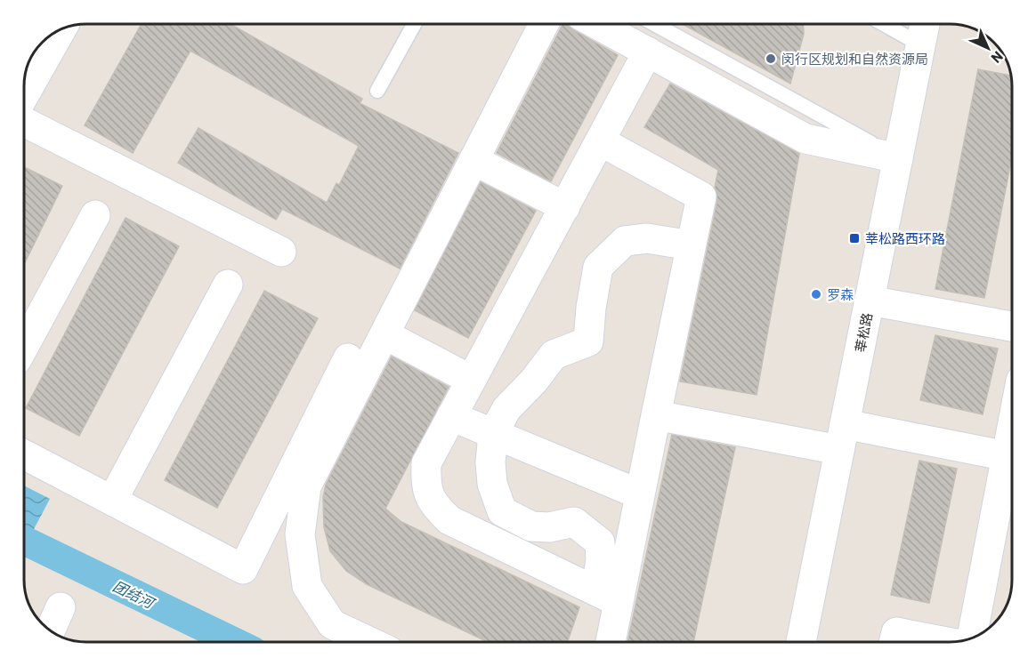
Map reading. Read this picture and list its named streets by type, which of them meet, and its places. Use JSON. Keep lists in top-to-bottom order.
{
  "streets": {
    "street": ["莘松路"]
  },
  "water": ["团结河"],
  "places": {
    "other": ["闵行区规划和自然资源局", "罗森"],
    "transit": ["莘松路西环路"]
  },
  "north": "bottom right"
}
